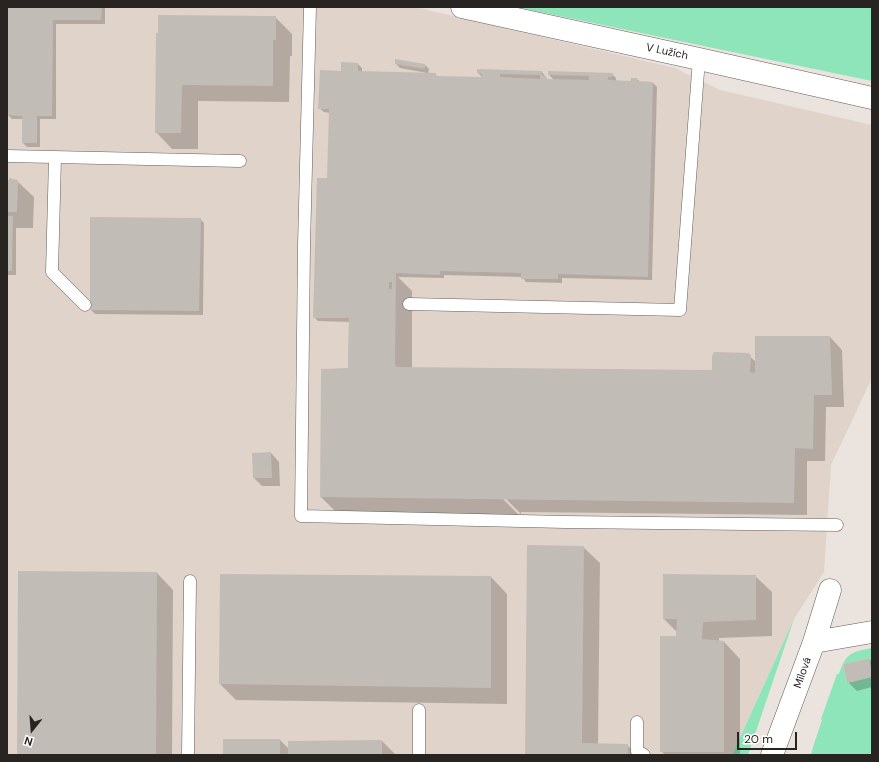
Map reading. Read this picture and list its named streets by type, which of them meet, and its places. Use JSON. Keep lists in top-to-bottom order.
{
  "streets": {
    "street": ["V Lužích", "Mílová"]
  },
  "scale_bar": "20 m",
  "north": "bottom"
}
